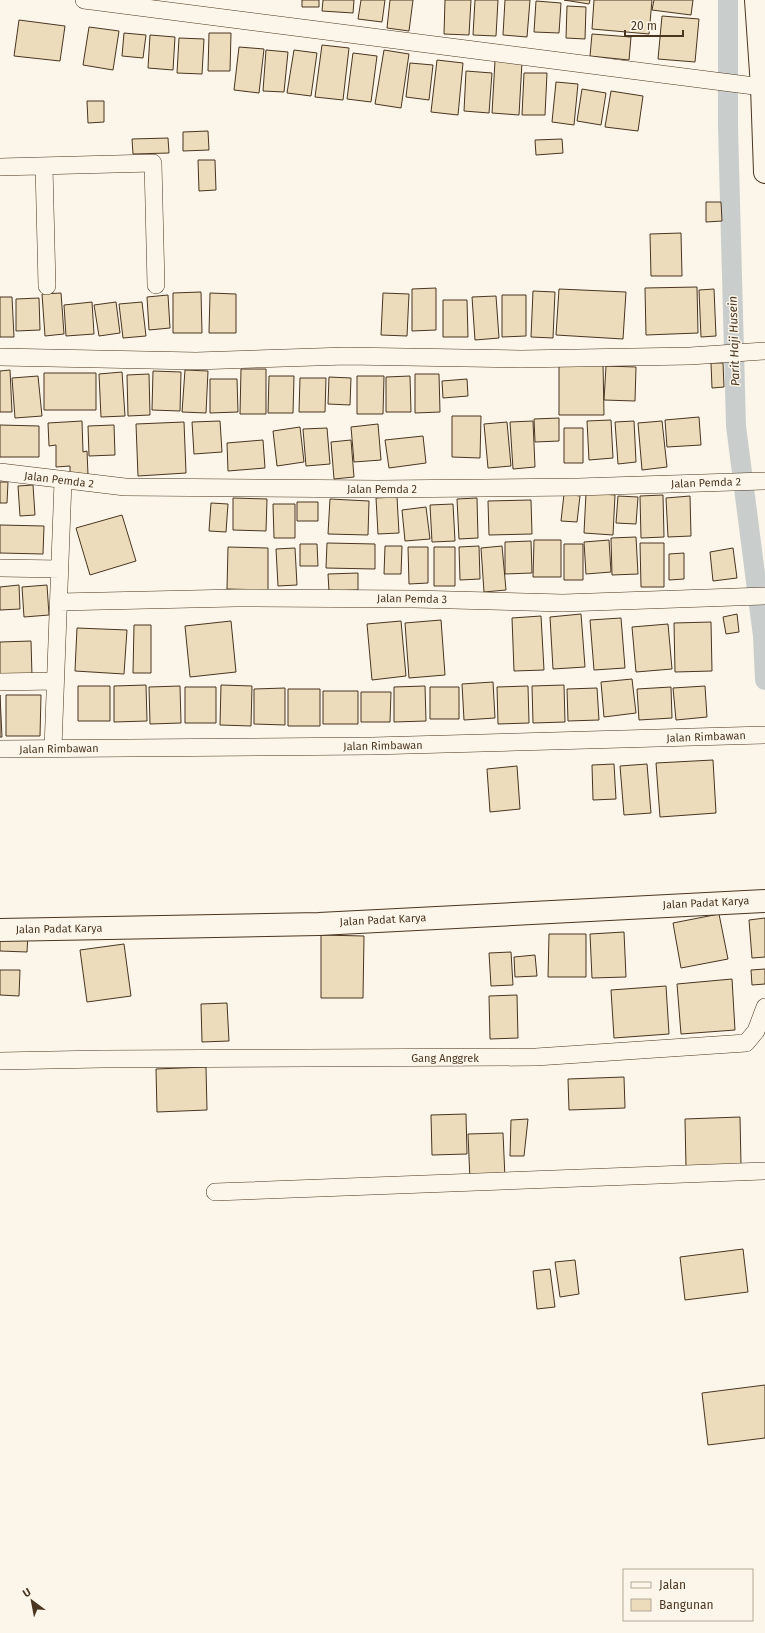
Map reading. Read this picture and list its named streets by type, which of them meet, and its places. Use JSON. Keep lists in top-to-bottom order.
{
  "streets": {
    "street": [
      "Jalan Pemda 2",
      "Jalan Pemda 3",
      "Jalan Rimbawan",
      "Jalan Padat Karya",
      "Gang Anggrek"
    ]
  },
  "water": ["Parit Haji Husein"],
  "legend": ["Jalan", "Bangunan"],
  "scale_bar": "20 m",
  "north": "top left"
}
